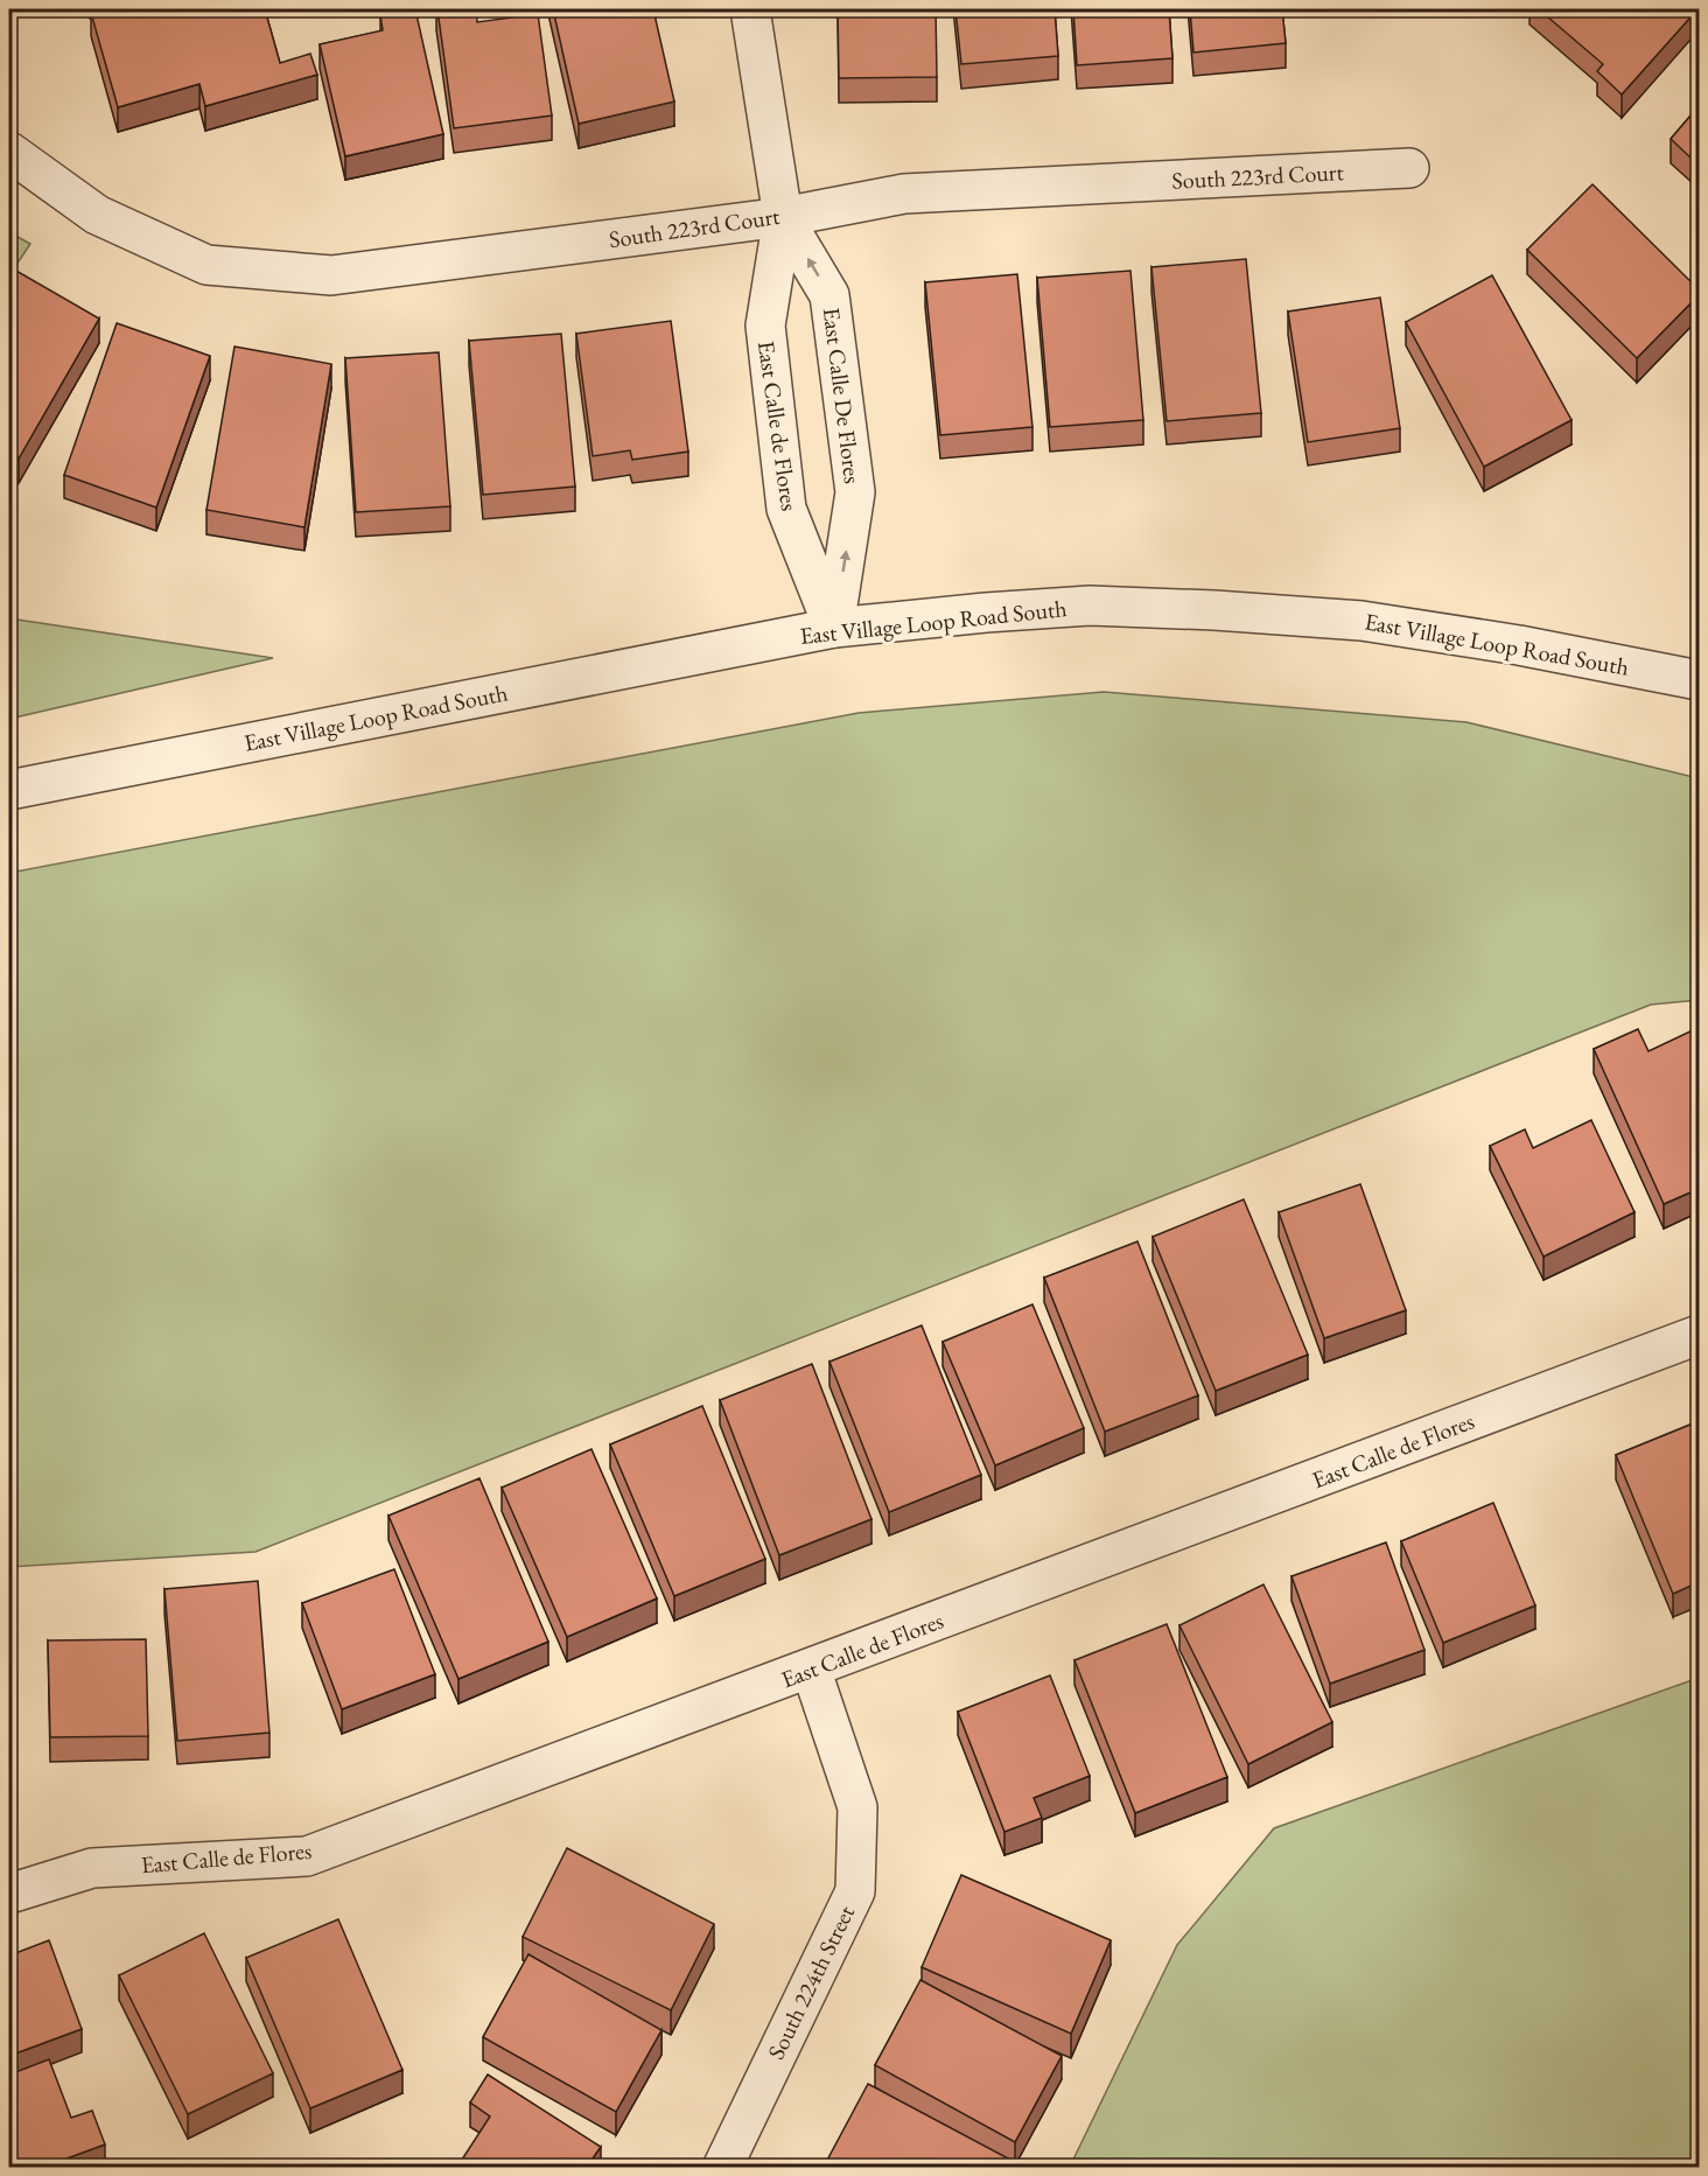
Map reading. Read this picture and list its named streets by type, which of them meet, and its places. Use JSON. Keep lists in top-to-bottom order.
{
  "streets": {
    "street": [
      "South 223rd Court",
      "East Calle De Flores",
      "East Calle de Flores",
      "East Village Loop Road South",
      "South 224th Street"
    ]
  },
  "crossings": [
    ["South 223rd Court", "East Calle De Flores"],
    ["South 223rd Court", "East Calle de Flores"],
    ["East Calle De Flores", "East Calle de Flores"],
    ["East Calle De Flores", "East Village Loop Road South"],
    ["East Calle de Flores", "East Village Loop Road South"],
    ["East Calle de Flores", "South 224th Street"]
  ],
  "one_way": ["East Calle De Flores"]
}
